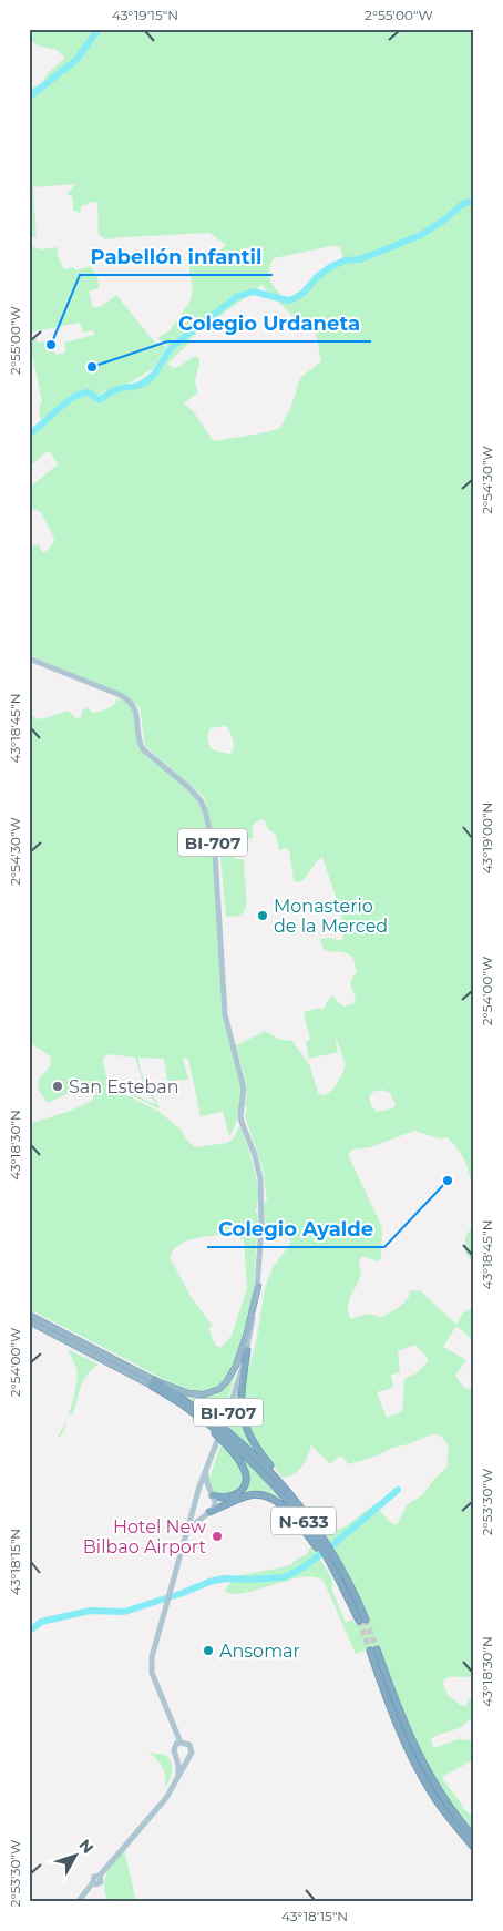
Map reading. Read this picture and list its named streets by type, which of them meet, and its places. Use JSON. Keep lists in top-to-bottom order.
{
  "streets": {
    "highway": ["N-633"],
    "main road": ["BI-707"]
  },
  "places": [
    "Pabellón infantil",
    "Colegio Urdaneta",
    "Monasterio de la Merced",
    "San Esteban",
    "Colegio Ayalde",
    "Hotel New Bilbao Airport",
    "Ansomar"
  ],
  "north": "top right",
  "coordinates": [
    "43°19'15\"N",
    "2°55'00\"W",
    "2°54'30\"W",
    "43°18'45\"N",
    "43°19'00\"N",
    "2°54'00\"W",
    "43°18'30\"N",
    "2°53'30\"W",
    "43°18'15\"N"
  ]
}
